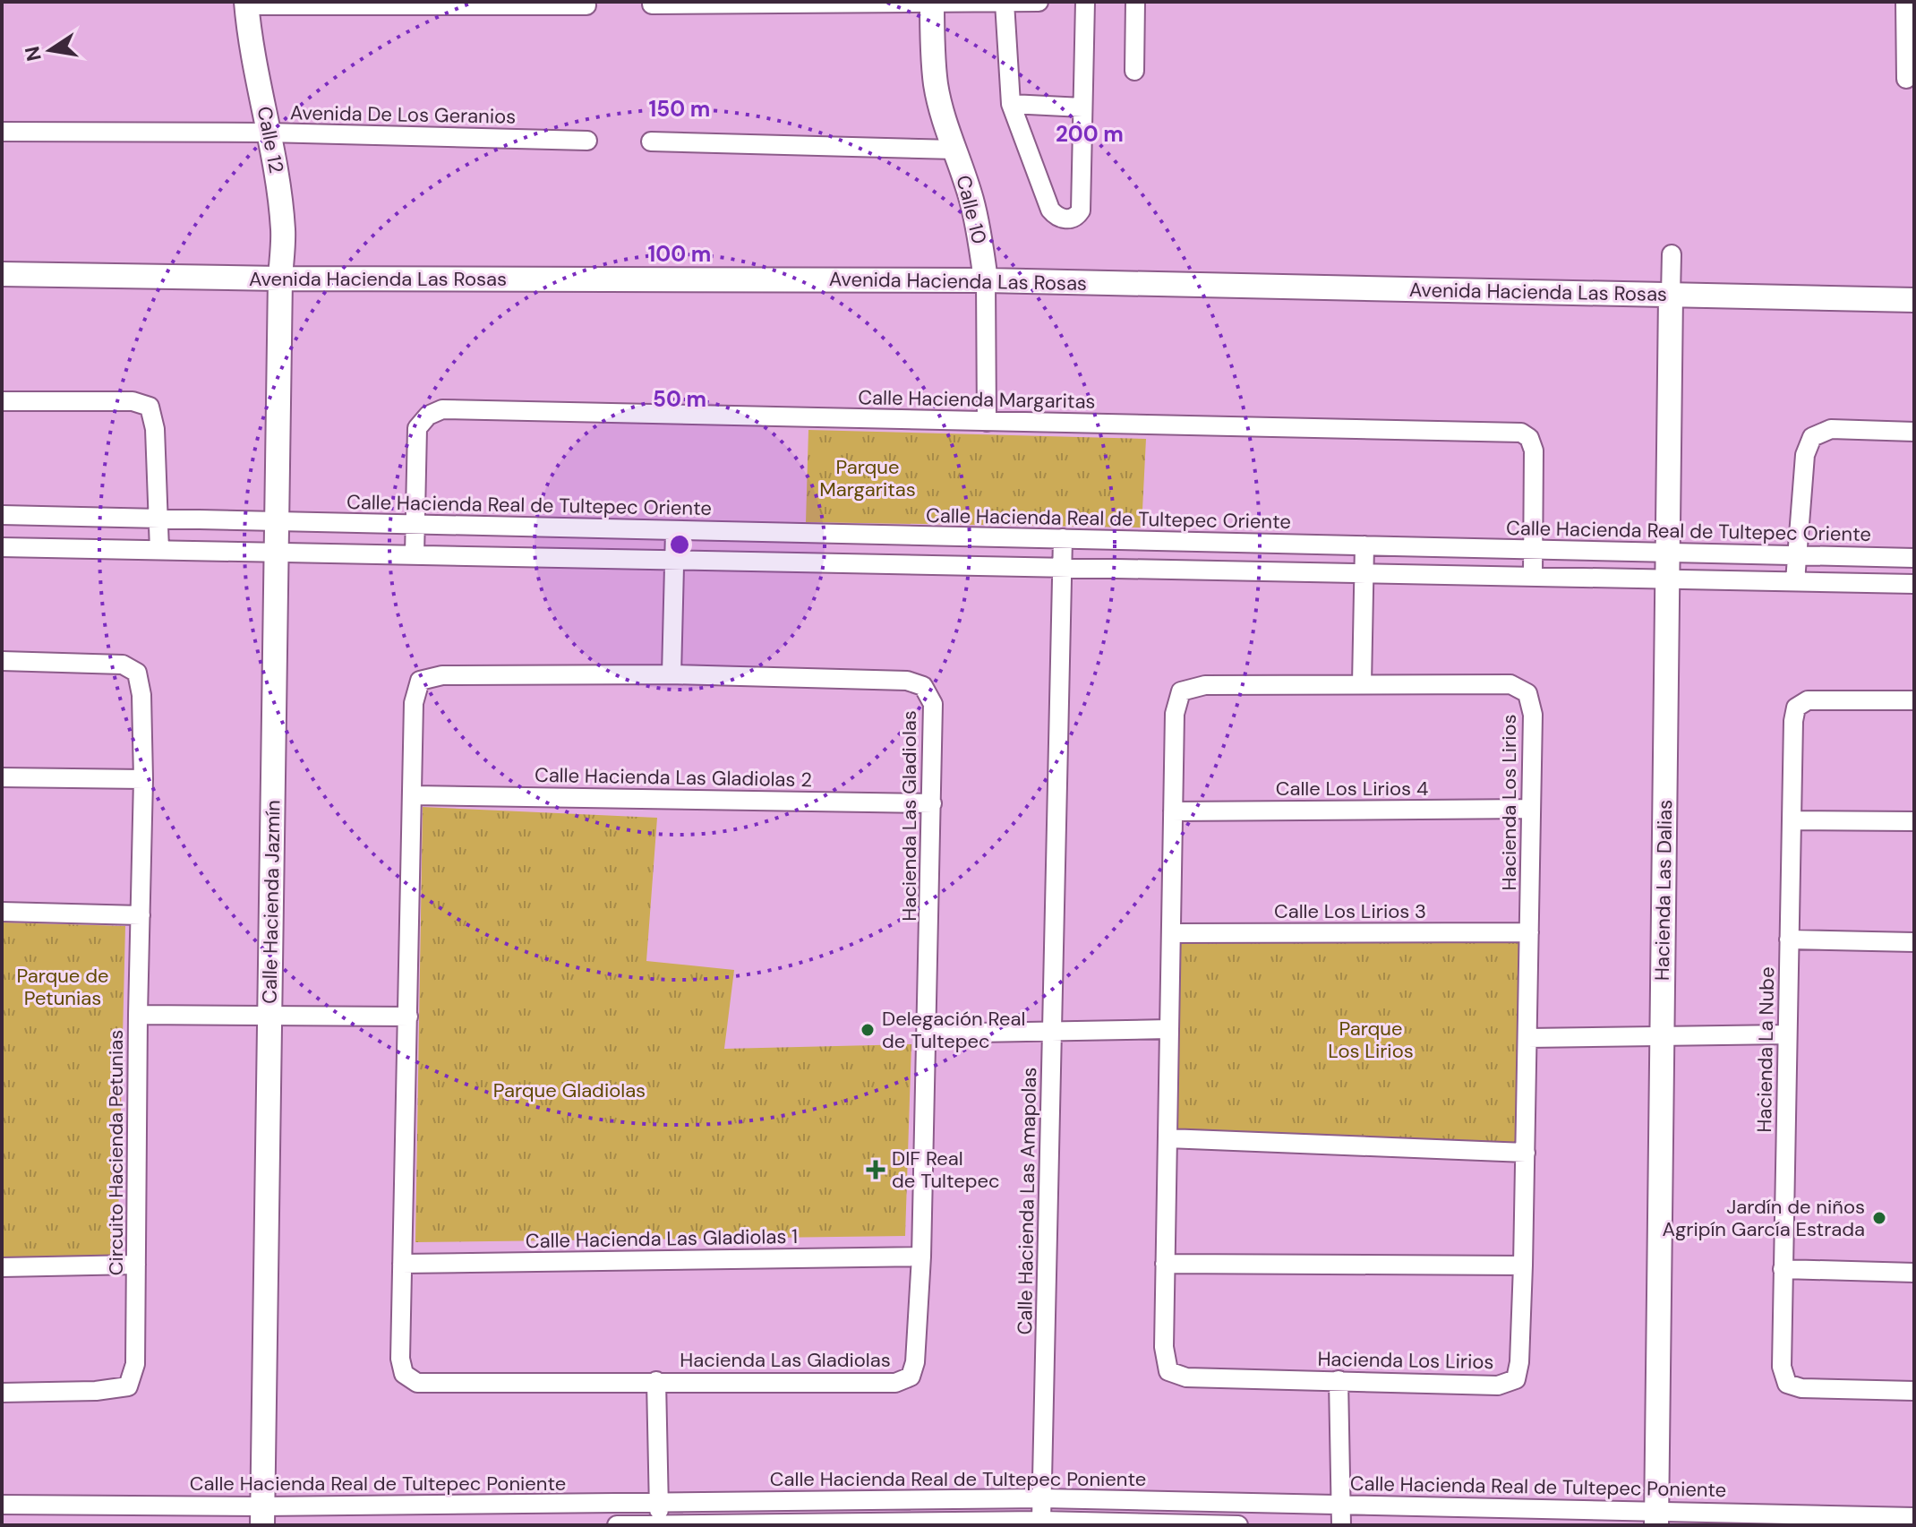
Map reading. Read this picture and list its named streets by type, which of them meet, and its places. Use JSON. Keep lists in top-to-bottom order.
{
  "streets": {
    "street": [
      "Avenida De Los Geranios",
      "Calle 12",
      "Calle 10",
      "Avenida Hacienda Las Rosas",
      "Calle Hacienda Margaritas",
      "Calle Hacienda Real de Tultepec Oriente",
      "Calle Hacienda Las Gladiolas 2",
      "Calle Los Lirios 4",
      "Hacienda Los Lirios",
      "Hacienda Las Gladiolas",
      "Hacienda Las Dalias",
      "Calle Hacienda Jazmín",
      "Calle Los Lirios 3",
      "Hacienda La Nube",
      "Circuito Hacienda Petunias",
      "Calle Hacienda Las Amapolas",
      "Calle Hacienda Las Gladiolas 1",
      "Calle Hacienda Real de Tultepec Poniente"
    ]
  },
  "crossings": [
    ["Avenida De Los Geranios", "Calle 12"],
    ["Calle 12", "Avenida Hacienda Las Rosas"],
    ["Calle 12", "Calle Hacienda Jazmín"],
    ["Calle 10", "Avenida Hacienda Las Rosas"],
    ["Calle 10", "Calle Hacienda Margaritas"],
    ["Avenida Hacienda Las Rosas", "Hacienda Las Dalias"],
    ["Avenida Hacienda Las Rosas", "Calle Hacienda Jazmín"],
    ["Calle Hacienda Margaritas", "Calle Hacienda Real de Tultepec Oriente"],
    ["Calle Hacienda Real de Tultepec Oriente", "Hacienda Las Dalias"],
    ["Calle Hacienda Real de Tultepec Oriente", "Calle Hacienda Jazmín"],
    ["Calle Hacienda Real de Tultepec Oriente", "Calle Hacienda Las Amapolas"],
    ["Calle Hacienda Las Gladiolas 2", "Hacienda Las Gladiolas"],
    ["Calle Los Lirios 4", "Hacienda Los Lirios"],
    ["Hacienda Los Lirios", "Calle Los Lirios 3"],
    ["Hacienda Las Gladiolas", "Calle Hacienda Las Gladiolas 1"],
    ["Hacienda Las Dalias", "Calle Hacienda Real de Tultepec Poniente"],
    ["Calle Hacienda Jazmín", "Calle Hacienda Real de Tultepec Poniente"],
    ["Calle Hacienda Las Amapolas", "Calle Hacienda Real de Tultepec Poniente"]
  ],
  "parks": [
    "Parque Margaritas",
    "Parque de Petunias",
    "Parque Los Lirios",
    "Parque Gladiolas"
  ],
  "places": {
    "other": ["Delegación Real de Tultepec", "Jardín de niños Agripín García Estrada"],
    "health": ["DIF Real de Tultepec"]
  },
  "north": "left",
  "rings": [
    "150 m",
    "200 m",
    "100 m",
    "50 m"
  ]
}
